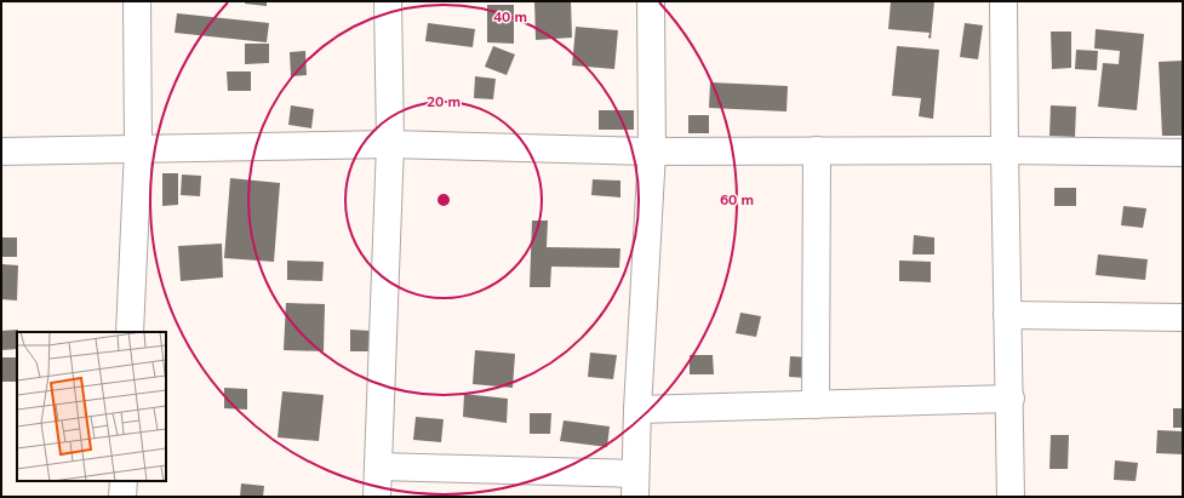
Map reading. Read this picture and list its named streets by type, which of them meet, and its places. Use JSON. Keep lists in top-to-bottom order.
{
  "rings": ["40 m", "20 m", "60 m"]
}
